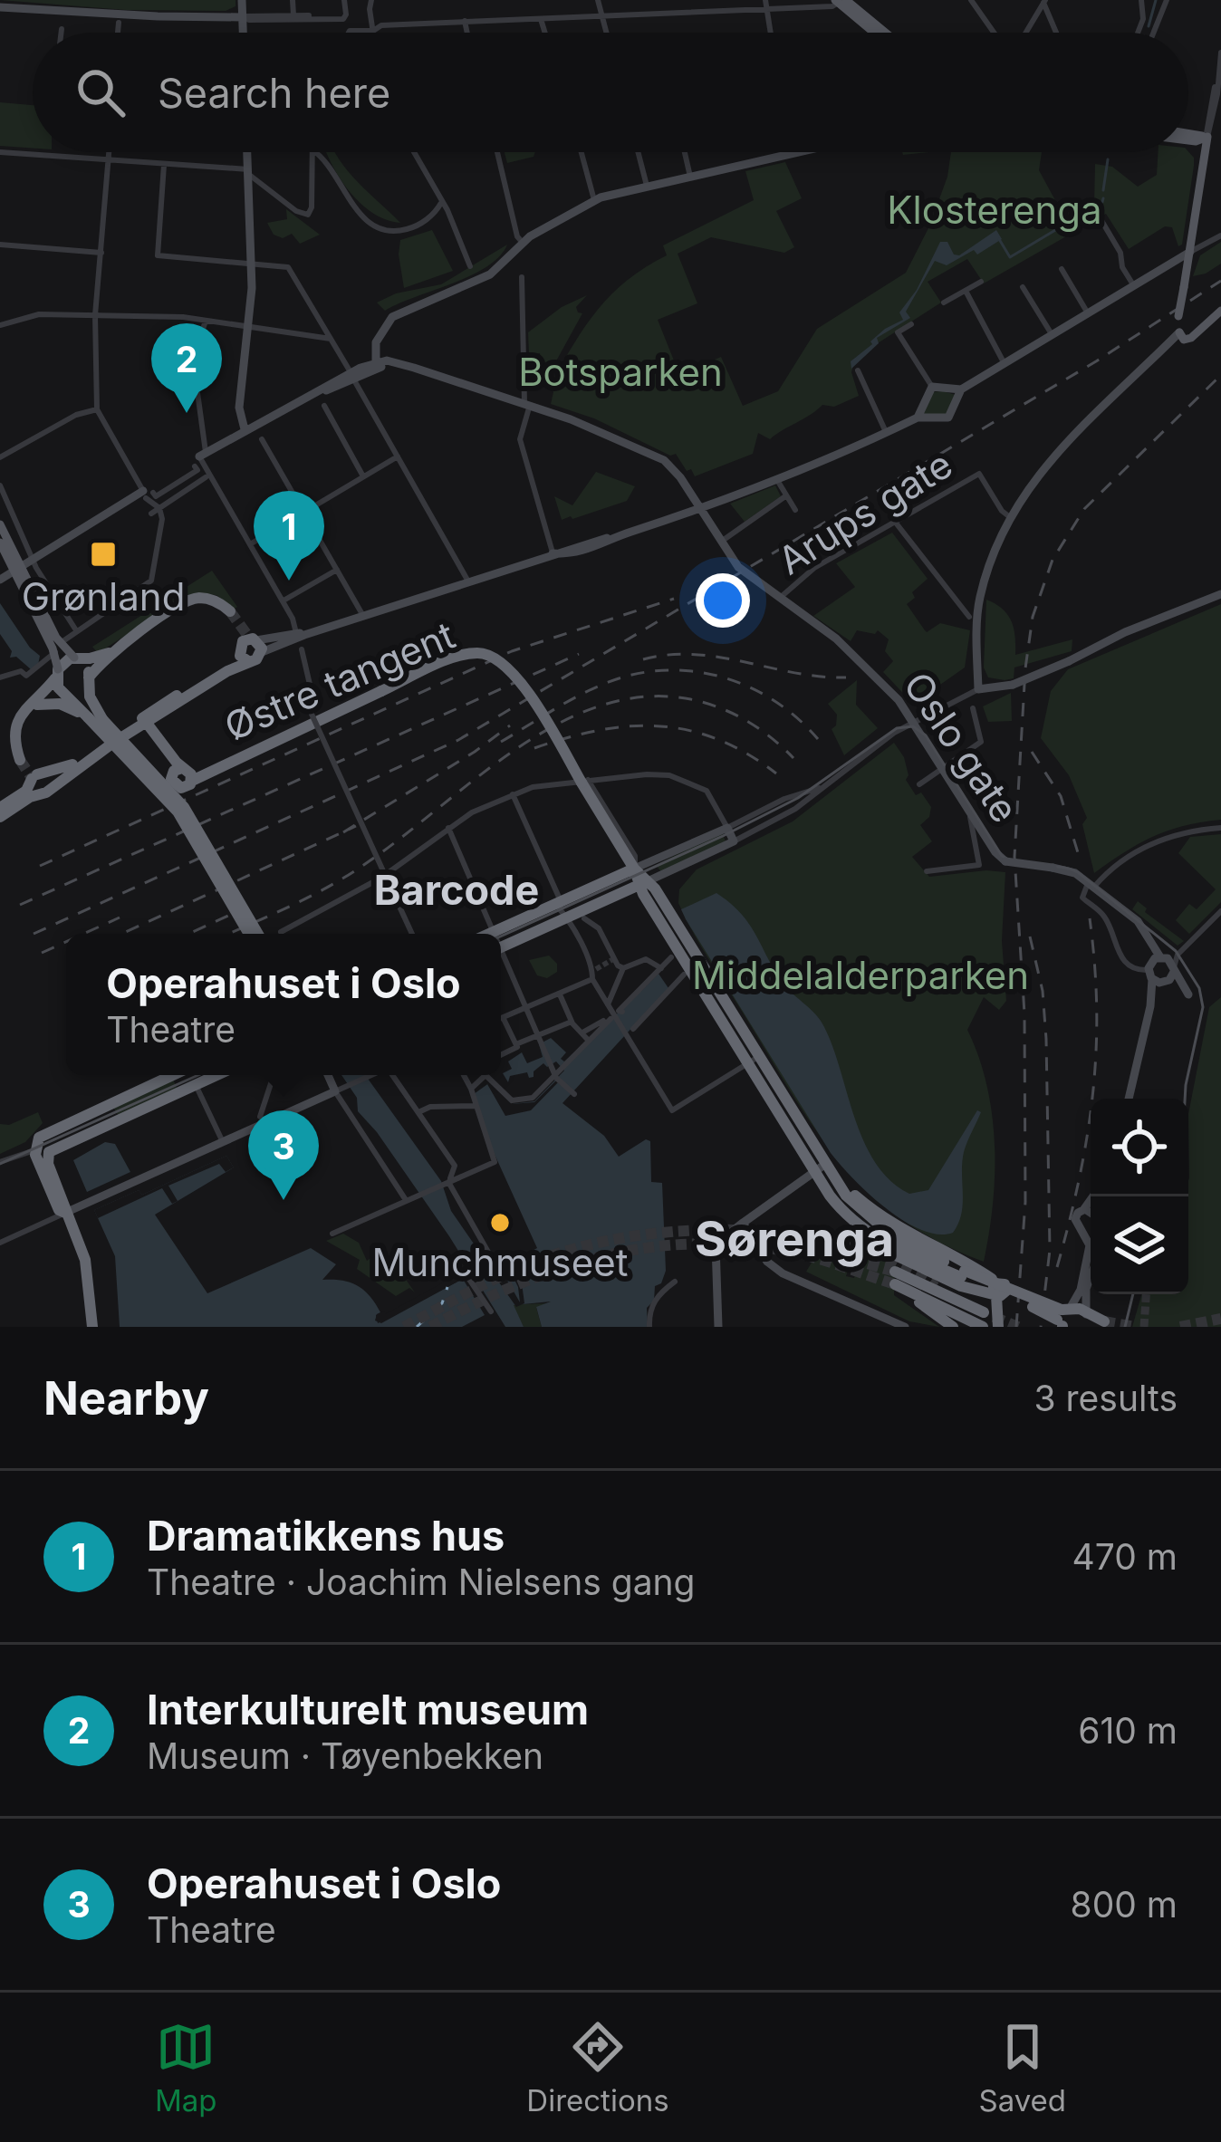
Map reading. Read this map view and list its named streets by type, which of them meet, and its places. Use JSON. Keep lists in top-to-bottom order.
{
  "streets": {
    "highway": ["Østre tangent"],
    "street": ["Arups gate", "Oslo gate"]
  },
  "crossings": [
    ["Arups gate", "Oslo gate"]
  ],
  "districts": ["Barcode", "Sørenga"],
  "parks": ["Klosterenga", "Botsparken", "Middelalderparken"],
  "places": {
    "transit": ["Grønland"],
    "other": ["Munchmuseet"]
  },
  "page": {
    "search": "Search here",
    "pins": ["2", "1", "3"],
    "popup": ["Operahuset i Oslo", "Theatre"],
    "heading": ["Nearby", "3 results"],
    "list": [
      {
        "mark": "1",
        "name": "Dramatikkens hus",
        "note": "Theatre · Joachim Nielsens gang",
        "value": "470 m"
      },
      {
        "mark": "2",
        "name": "Interkulturelt museum",
        "note": "Museum · Tøyenbekken",
        "value": "610 m"
      },
      {
        "mark": "3",
        "name": "Operahuset i Oslo",
        "note": "Theatre",
        "value": "800 m"
      }
    ],
    "nav": ["Map", "Directions", "Saved"]
  }
}
